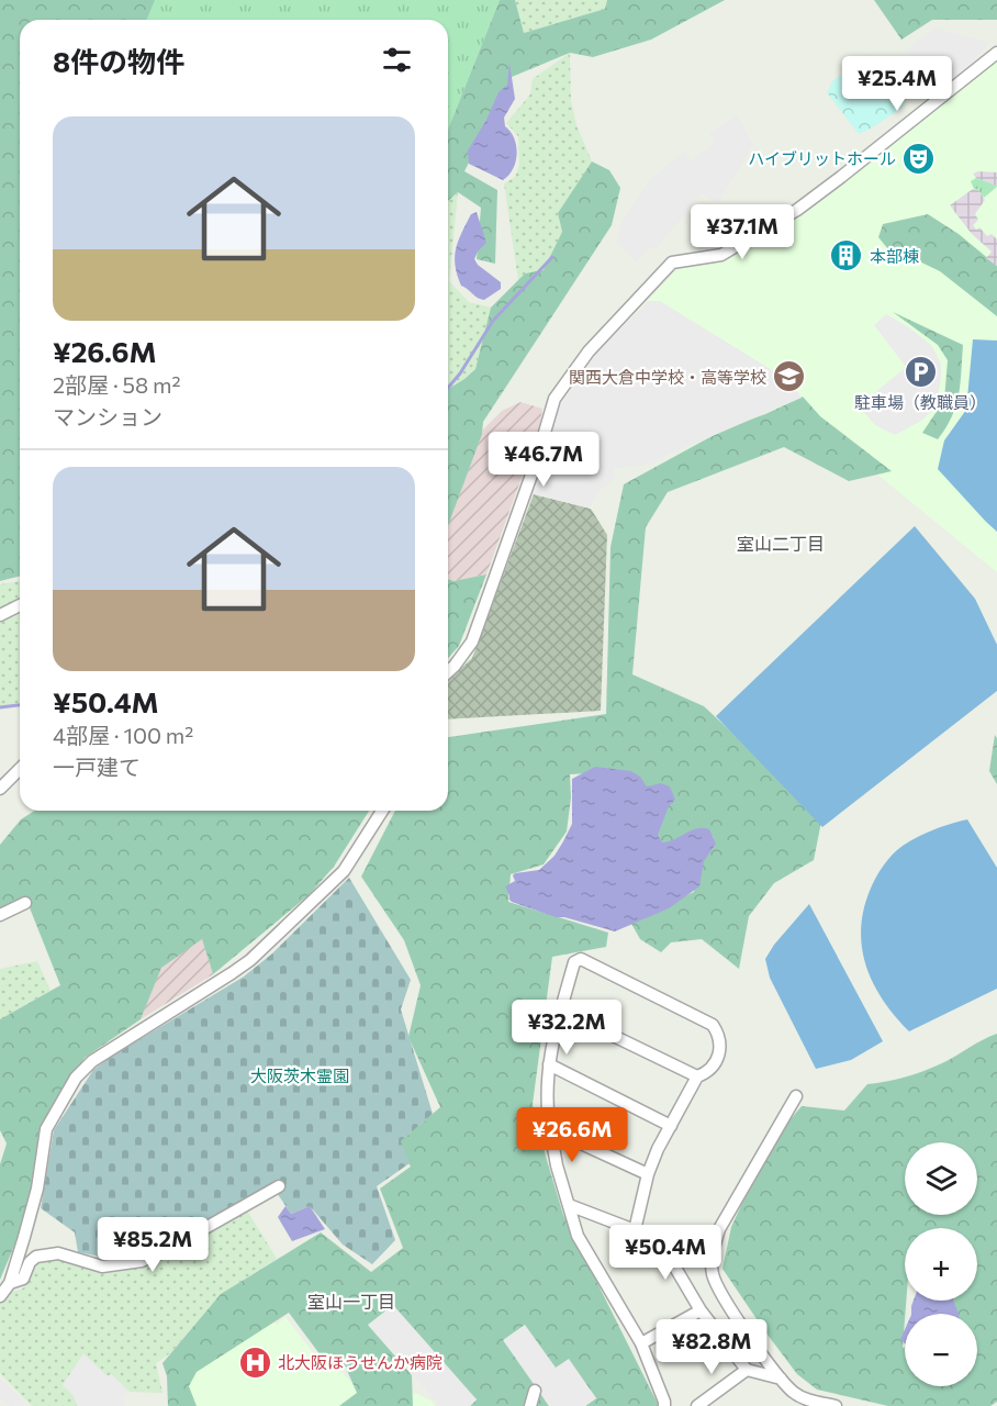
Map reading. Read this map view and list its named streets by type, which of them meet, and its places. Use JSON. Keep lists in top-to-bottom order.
{
  "districts": ["室山二丁目", "室山一丁目"],
  "parks": ["大阪茨木霊園"],
  "places": {
    "theatre": ["ハイブリットホール"],
    "building": ["本部棟"],
    "parking": ["駐車場（教職員）"],
    "school or university": ["関西大倉中学校・高等学校"],
    "hospital": ["北大阪ほうせんか病院"]
  },
  "page": {
    "heading": "8件の物件",
    "price": [
      "¥25.4M",
      "¥37.1M",
      "¥46.7M",
      "¥32.2M",
      "¥26.6M",
      "¥85.2M",
      "¥50.4M",
      "¥82.8M"
    ],
    "list": [
      {
        "name": "¥26.6M",
        "note": "2部屋 · 58 m² · マンション"
      },
      {
        "name": "¥50.4M",
        "note": "4部屋 · 100 m² · 一戸建て"
      }
    ],
    "map_buttons": ["+", "−"]
  }
}
